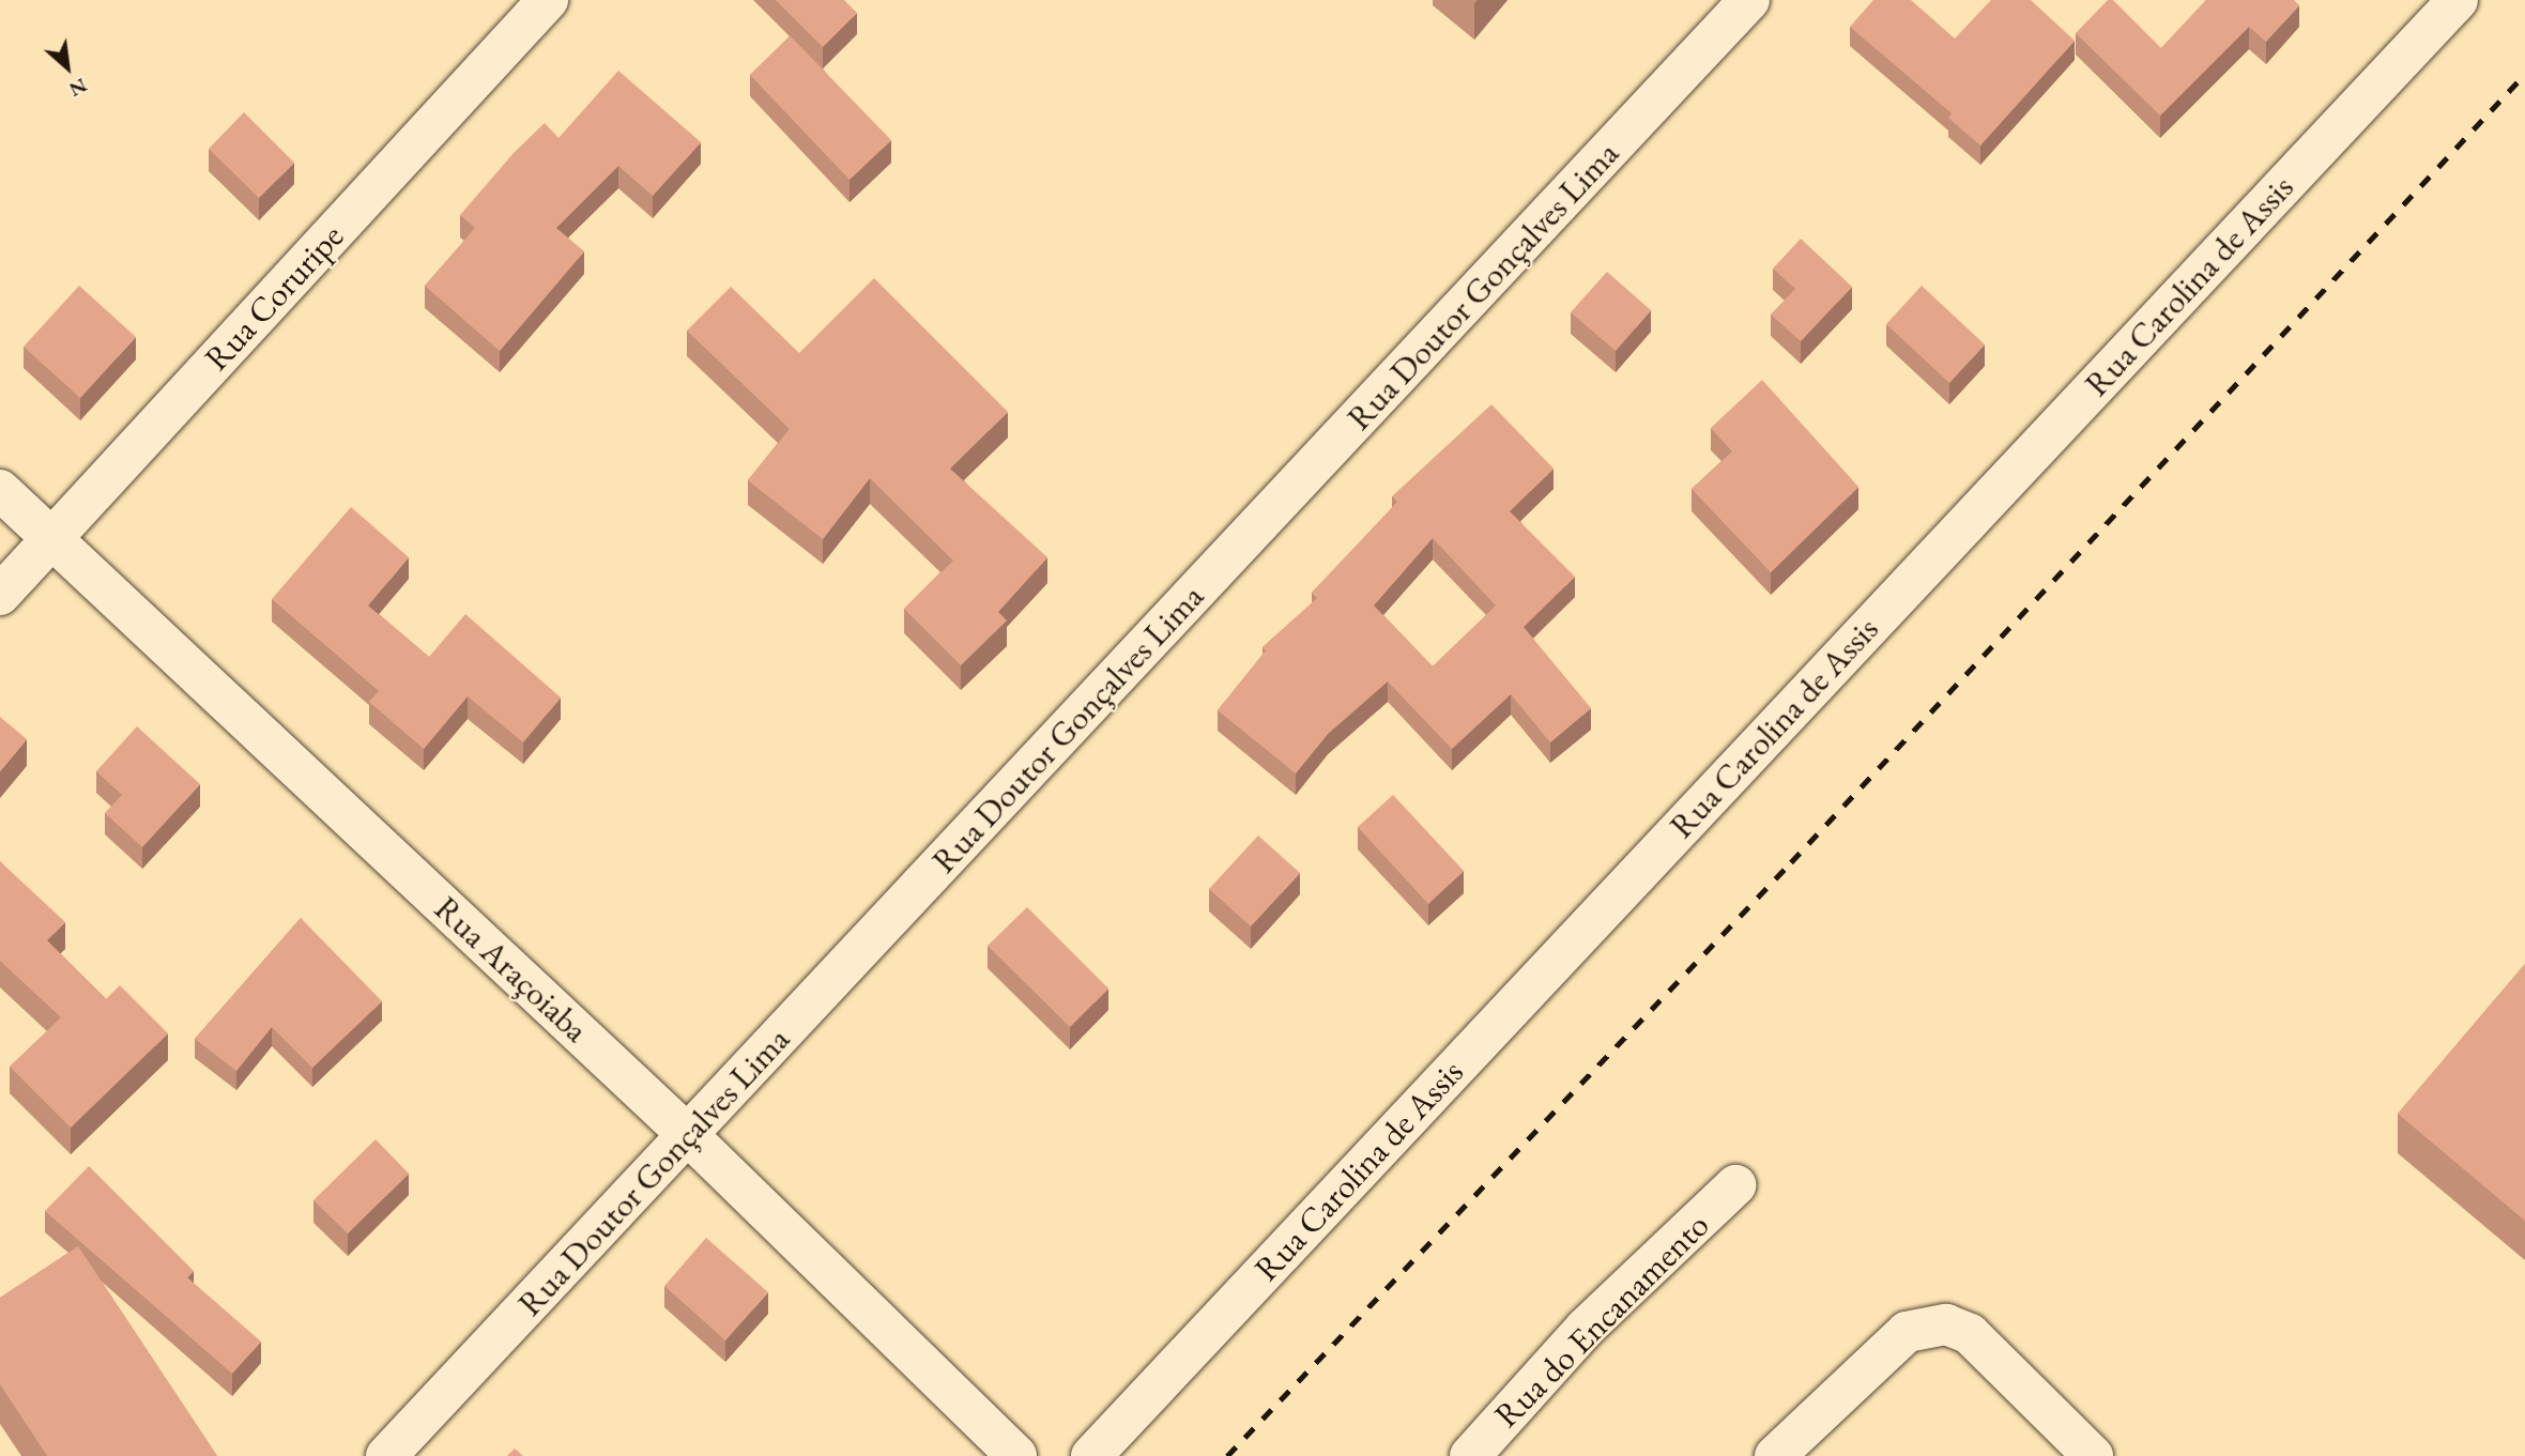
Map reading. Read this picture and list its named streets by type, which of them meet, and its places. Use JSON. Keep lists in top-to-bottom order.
{
  "streets": {
    "street": [
      "Rua Doutor Gonçalves Lima",
      "Rua Carolina de Assis",
      "Rua Coruripe",
      "Rua Araçoiaba",
      "Rua do Encanamento"
    ]
  },
  "crossings": [
    ["Rua Doutor Gonçalves Lima", "Rua Araçoiaba"],
    ["Rua Coruripe", "Rua Araçoiaba"]
  ],
  "north": "bottom right"
}
